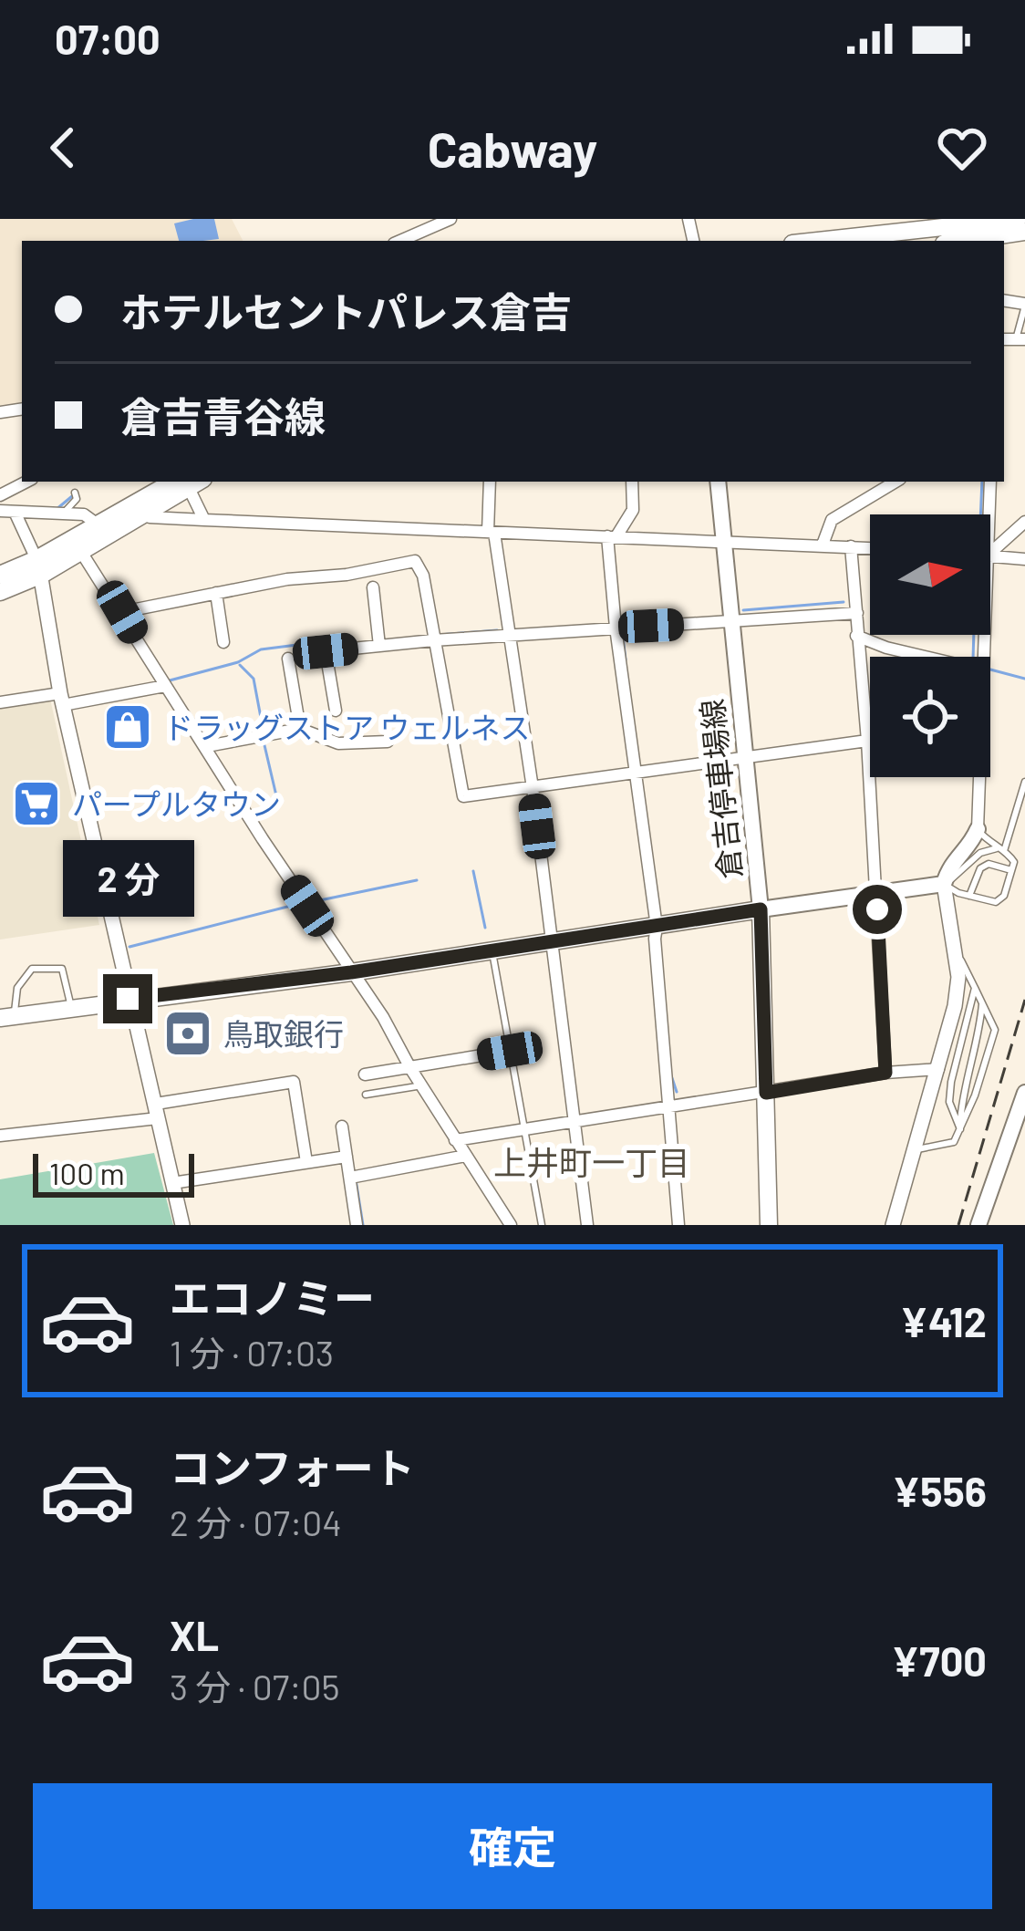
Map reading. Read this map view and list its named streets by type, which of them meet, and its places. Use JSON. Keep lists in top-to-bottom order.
{
  "streets": {
    "main road": ["倉吉停車場線"]
  },
  "districts": ["上井町一丁目"],
  "places": {
    "shop": ["ドラッグストア ウェルネス"],
    "supermarket": ["パープルタウン"],
    "bank": ["鳥取銀行"]
  },
  "scale_bar": "100 m",
  "north": "right",
  "page": {
    "status": "07:00",
    "header": "Cabway",
    "banner": ["ホテルセントパレス倉吉", "倉吉青谷線"],
    "bubble": "2 分",
    "scale": "100 m",
    "list": [
      {
        "name": "エコノミー",
        "note": "1 分 · 07:03",
        "value": "¥412"
      },
      {
        "name": "コンフォート",
        "note": "2 分 · 07:04",
        "value": "¥556"
      },
      {
        "name": "XL",
        "note": "3 分 · 07:05",
        "value": "¥700"
      }
    ],
    "buttons": "確定"
  }
}
